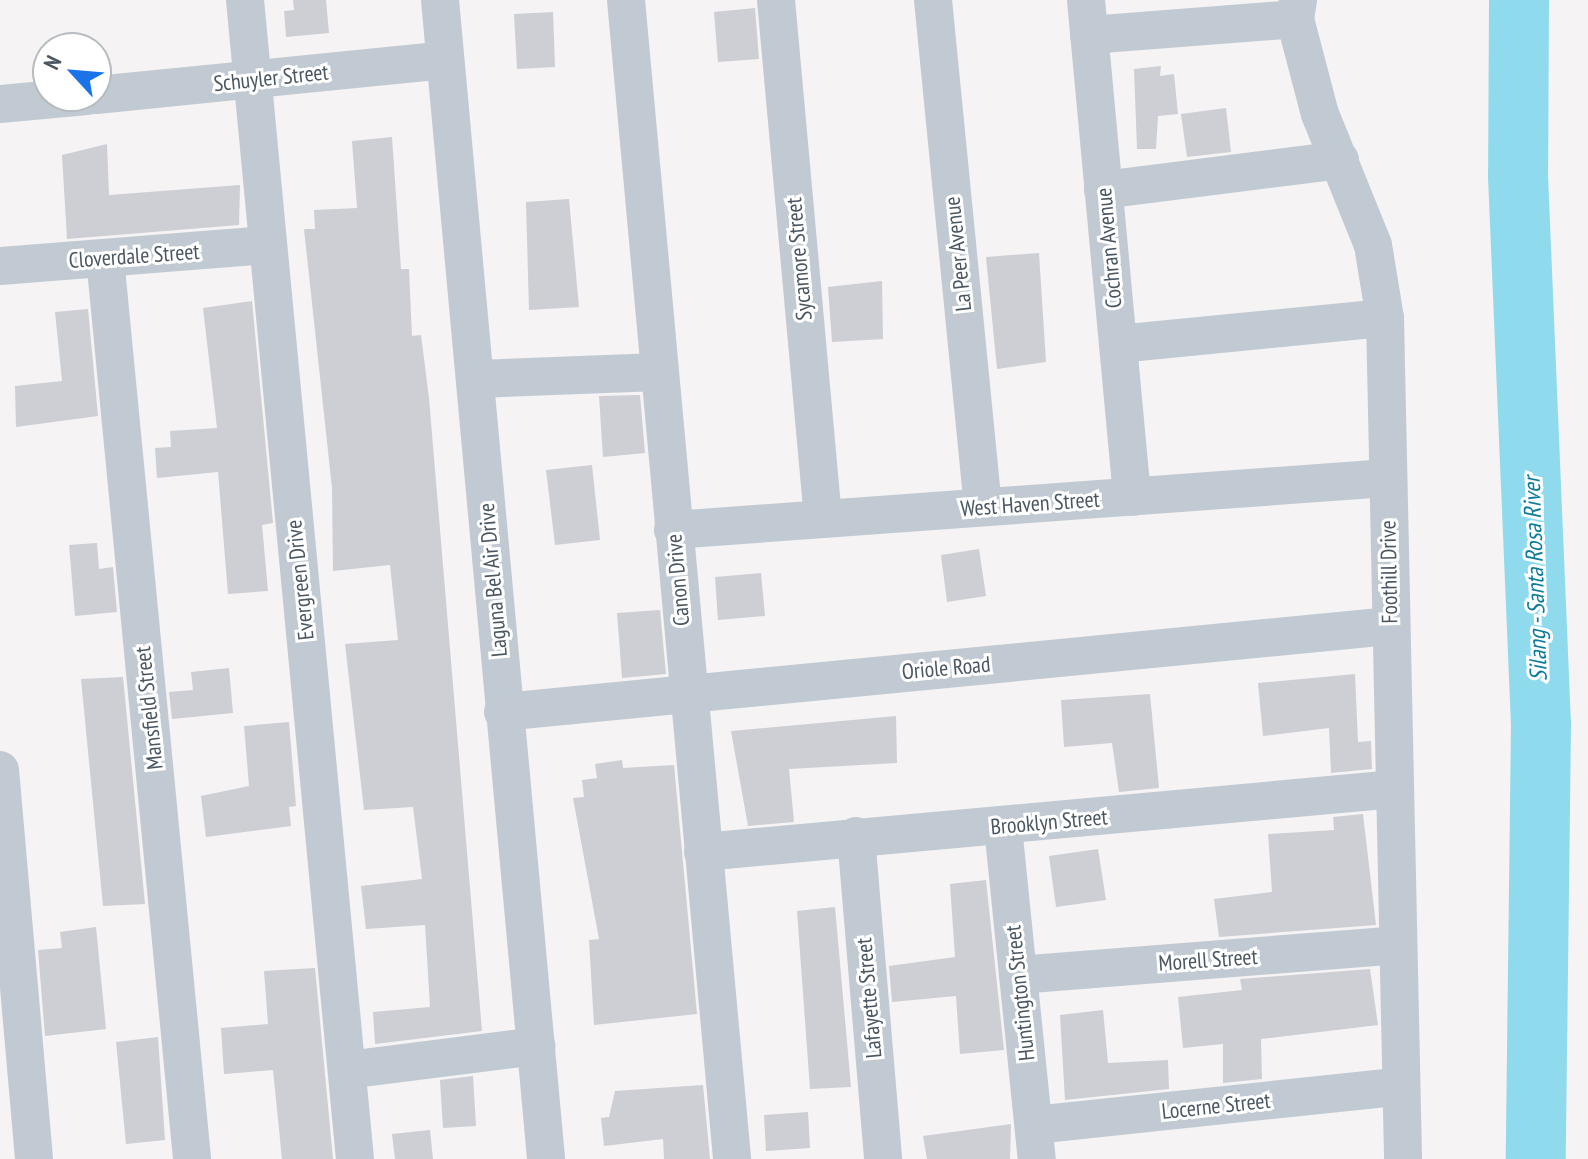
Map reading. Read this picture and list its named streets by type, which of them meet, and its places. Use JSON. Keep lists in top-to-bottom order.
{
  "streets": {
    "street": [
      "Schuyler Street",
      "Cochran Avenue",
      "La Peer Avenue",
      "Cloverdale Street",
      "Sycamore Street",
      "West Haven Street",
      "Foothill Drive",
      "Evergreen Drive",
      "Laguna Bel Air Drive",
      "Canon Drive",
      "Oriole Road",
      "Mansfield Street",
      "Brooklyn Street",
      "Morell Street",
      "Huntington Street",
      "Lafayette Street",
      "Locerne Street"
    ]
  },
  "crossings": [
    ["Schuyler Street", "Evergreen Drive"],
    ["Schuyler Street", "Laguna Bel Air Drive"],
    ["Cochran Avenue", "West Haven Street"],
    ["La Peer Avenue", "West Haven Street"],
    ["Cloverdale Street", "Evergreen Drive"],
    ["Cloverdale Street", "Mansfield Street"],
    ["Sycamore Street", "West Haven Street"],
    ["West Haven Street", "Foothill Drive"],
    ["West Haven Street", "Canon Drive"],
    ["Foothill Drive", "Oriole Road"],
    ["Foothill Drive", "Brooklyn Street"],
    ["Foothill Drive", "Morell Street"],
    ["Foothill Drive", "Locerne Street"],
    ["Laguna Bel Air Drive", "Oriole Road"],
    ["Canon Drive", "Oriole Road"],
    ["Canon Drive", "Brooklyn Street"],
    ["Brooklyn Street", "Huntington Street"],
    ["Brooklyn Street", "Lafayette Street"],
    ["Morell Street", "Huntington Street"],
    ["Huntington Street", "Locerne Street"]
  ],
  "water": ["Silang - Santa Rosa River"],
  "north": "top left"
}
